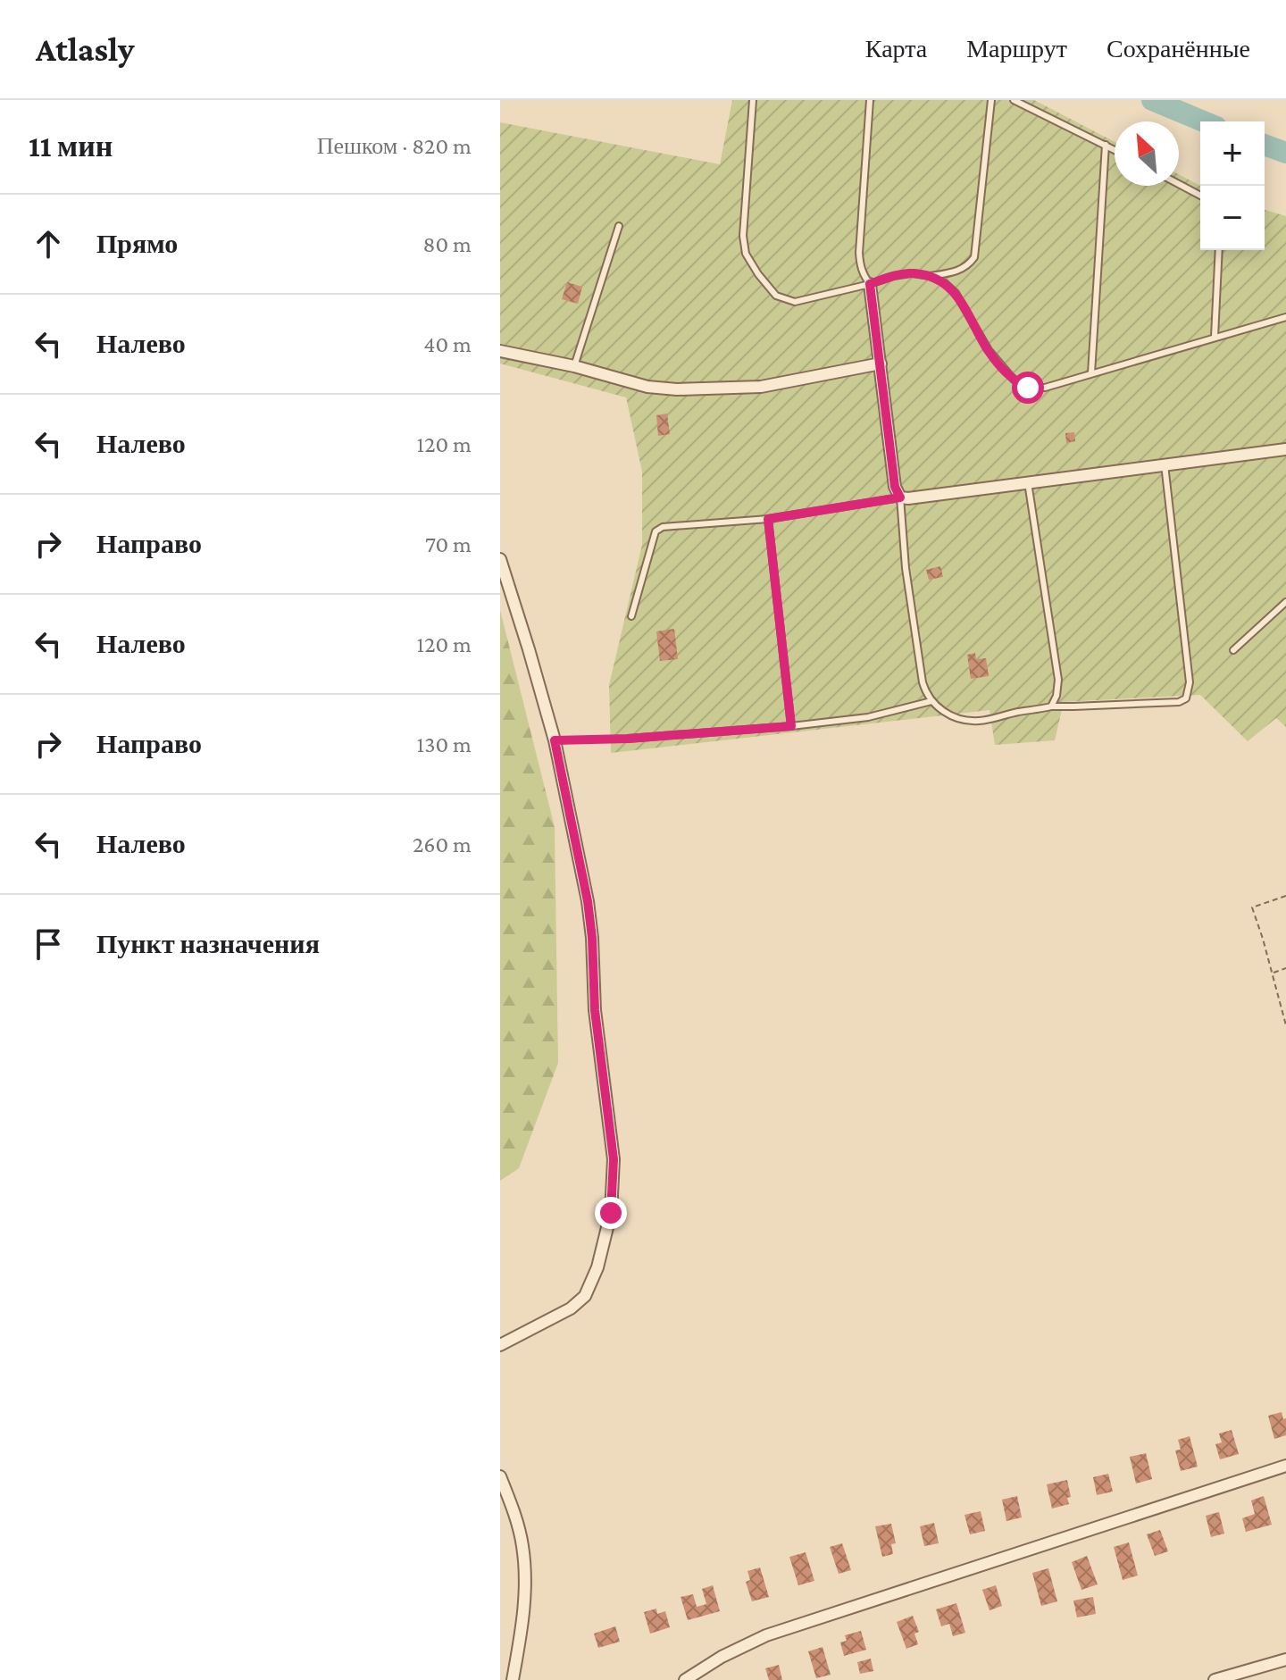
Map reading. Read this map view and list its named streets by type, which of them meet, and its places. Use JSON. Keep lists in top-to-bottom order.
{
  "north": "top left",
  "page": {
    "header": "Atlasly",
    "nav": ["Карта", "Маршрут", "Сохранённые"],
    "heading": ["11 мин", "Пешком · 820 m"],
    "map_buttons": ["+", "−"],
    "list": [
      ["Прямо", "80 m"],
      ["Налево", "40 m"],
      ["Налево", "120 m"],
      ["Направо", "70 m"],
      ["Налево", "120 m"],
      ["Направо", "130 m"],
      ["Налево", "260 m"],
      "Пункт назначения"
    ]
  }
}
